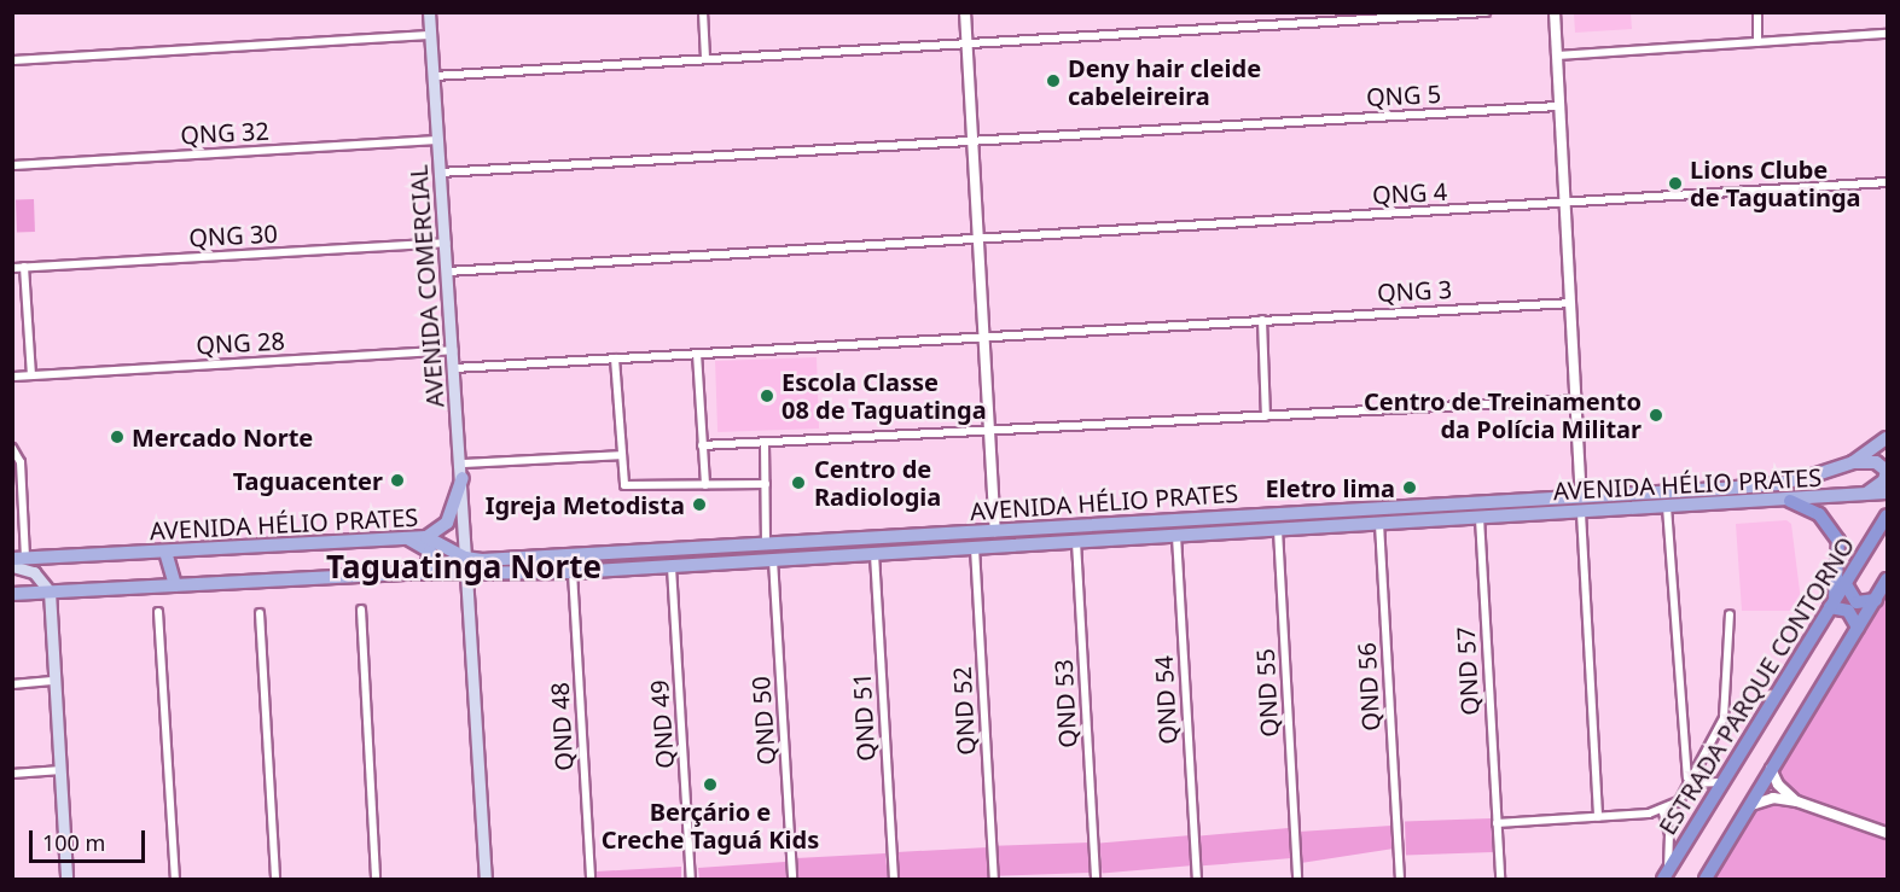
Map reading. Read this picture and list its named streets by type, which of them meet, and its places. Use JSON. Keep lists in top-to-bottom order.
{
  "streets": {
    "highway": ["ESTRADA PARQUE CONTORNO"],
    "main road": ["AVENIDA COMERCIAL", "AVENIDA HÉLIO PRATES"],
    "street": [
      "QNG 5",
      "QNG 32",
      "QNG 4",
      "QNG 30",
      "QNG 3",
      "QNG 28",
      "QND 57",
      "QND 56",
      "QND 55",
      "QND 54",
      "QND 53",
      "QND 52",
      "QND 51",
      "QND 50",
      "QND 49",
      "QND 48"
    ]
  },
  "crossings": [
    ["QNG 5", "AVENIDA COMERCIAL"],
    ["QNG 32", "AVENIDA COMERCIAL"],
    ["QNG 4", "AVENIDA COMERCIAL"],
    ["QNG 30", "AVENIDA COMERCIAL"],
    ["AVENIDA COMERCIAL", "QNG 3"],
    ["AVENIDA COMERCIAL", "QNG 28"],
    ["AVENIDA COMERCIAL", "AVENIDA HÉLIO PRATES"],
    ["AVENIDA HÉLIO PRATES", "QND 57"],
    ["AVENIDA HÉLIO PRATES", "QND 56"],
    ["AVENIDA HÉLIO PRATES", "QND 55"],
    ["AVENIDA HÉLIO PRATES", "QND 54"],
    ["AVENIDA HÉLIO PRATES", "QND 53"],
    ["AVENIDA HÉLIO PRATES", "QND 52"],
    ["AVENIDA HÉLIO PRATES", "QND 51"],
    ["AVENIDA HÉLIO PRATES", "QND 50"],
    ["AVENIDA HÉLIO PRATES", "QND 49"],
    ["AVENIDA HÉLIO PRATES", "QND 48"]
  ],
  "districts": ["Taguatinga Norte"],
  "places": [
    "Deny hair cleide cabeleireira",
    "Lions Clube de Taguatinga",
    "Escola Classe 08 de Taguatinga",
    "Centro de Treinamento da Polícia Militar",
    "Mercado Norte",
    "Taguacenter",
    "Centro de Radiologia",
    "Eletro lima",
    "Igreja Metodista",
    "Berçário e Creche Taguá Kids"
  ],
  "scale_bar": "100 m"
}
